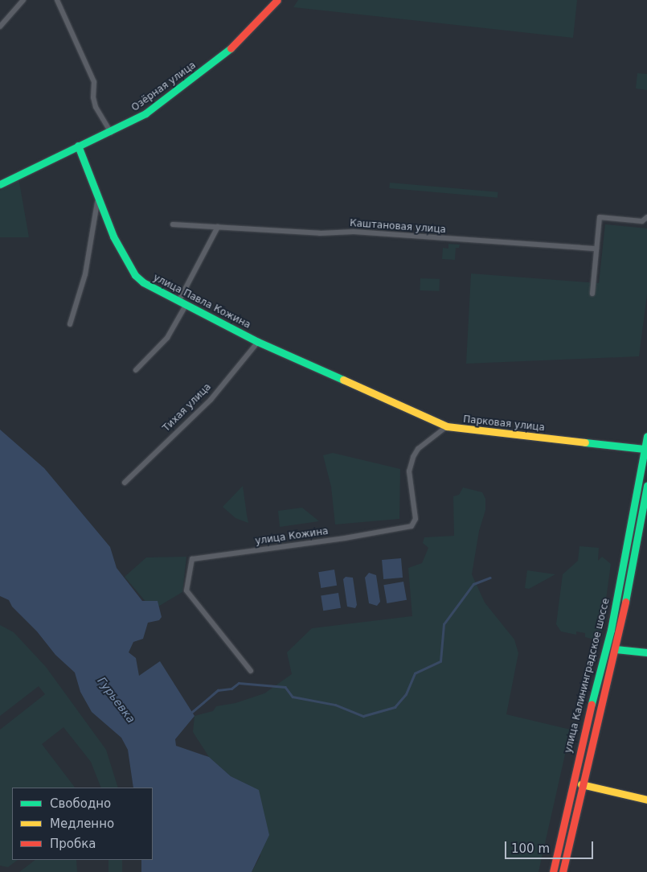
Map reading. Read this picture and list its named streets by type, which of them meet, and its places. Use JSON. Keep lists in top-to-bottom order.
{
  "streets": {
    "street": [
      "Озёрная улица",
      "Каштановая улица",
      "улица Павла Кожина",
      "Тихая улица",
      "Парковая улица",
      "улица Кожина",
      "улица Калининградское шоссе"
    ]
  },
  "crossings": [
    ["Озёрная улица", "улица Павла Кожина"],
    ["улица Павла Кожина", "Тихая улица"],
    ["улица Павла Кожина", "Парковая улица"],
    ["Парковая улица", "улица Кожина"],
    ["Парковая улица", "улица Калининградское шоссе"]
  ],
  "water": ["Гурьевка"],
  "legend": ["Свободно", "Медленно", "Пробка"],
  "scale_bar": "100 m"
}
